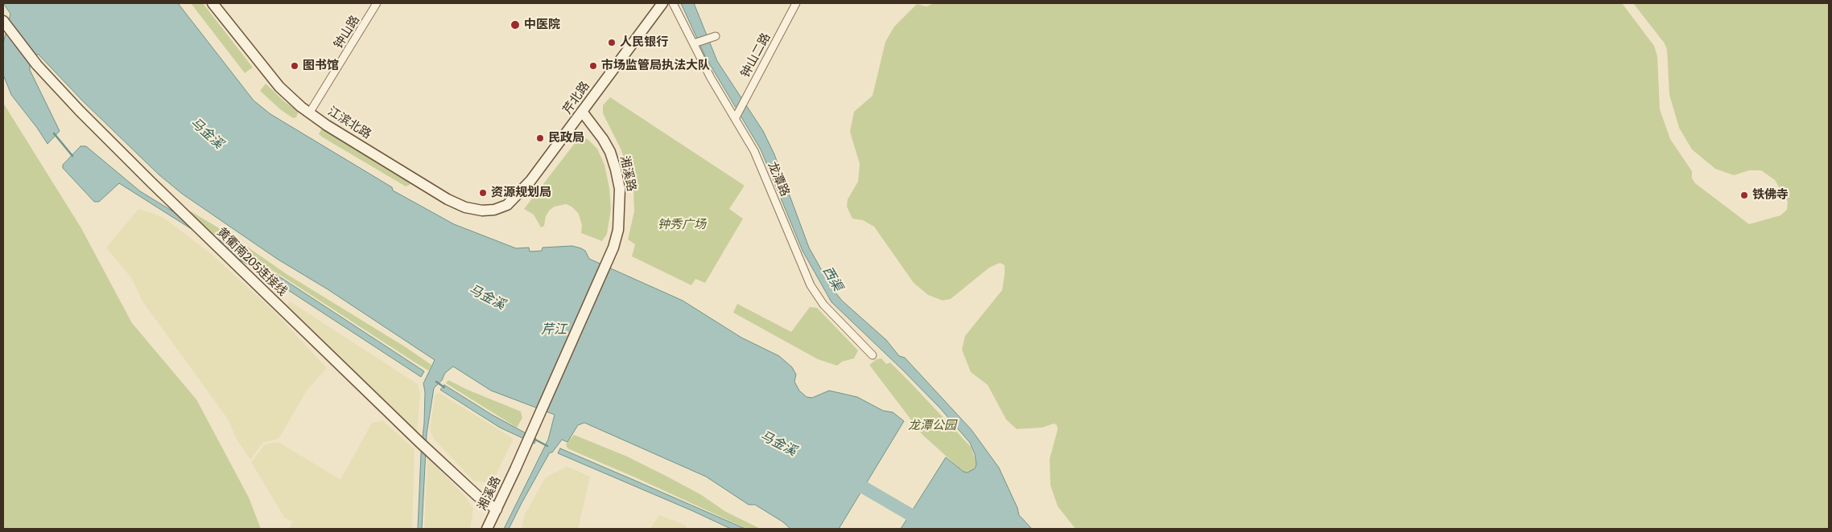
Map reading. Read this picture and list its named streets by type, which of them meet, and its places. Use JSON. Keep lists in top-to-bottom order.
{
  "streets": {
    "main road": [
      "芹北路",
      "江滨北路",
      "湘溪路",
      "黄衢南205连接线"
    ],
    "street": ["钟山路", "钟山二路", "龙潭路"]
  },
  "crossings": [
    ["钟山路", "江滨北路"],
    ["钟山二路", "龙潭路"],
    ["芹北路", "江滨北路"],
    ["芹北路", "湘溪路"],
    ["湘溪路", "黄衢南205连接线"]
  ],
  "water": ["马金溪", "西渠", "芹江"],
  "parks": ["钟秀广场", "龙潭公园"],
  "places": [
    "中医院",
    "人民银行",
    "图书馆",
    "市场监管局执法大队",
    "民政局",
    "资源规划局",
    "铁佛寺"
  ]
}
